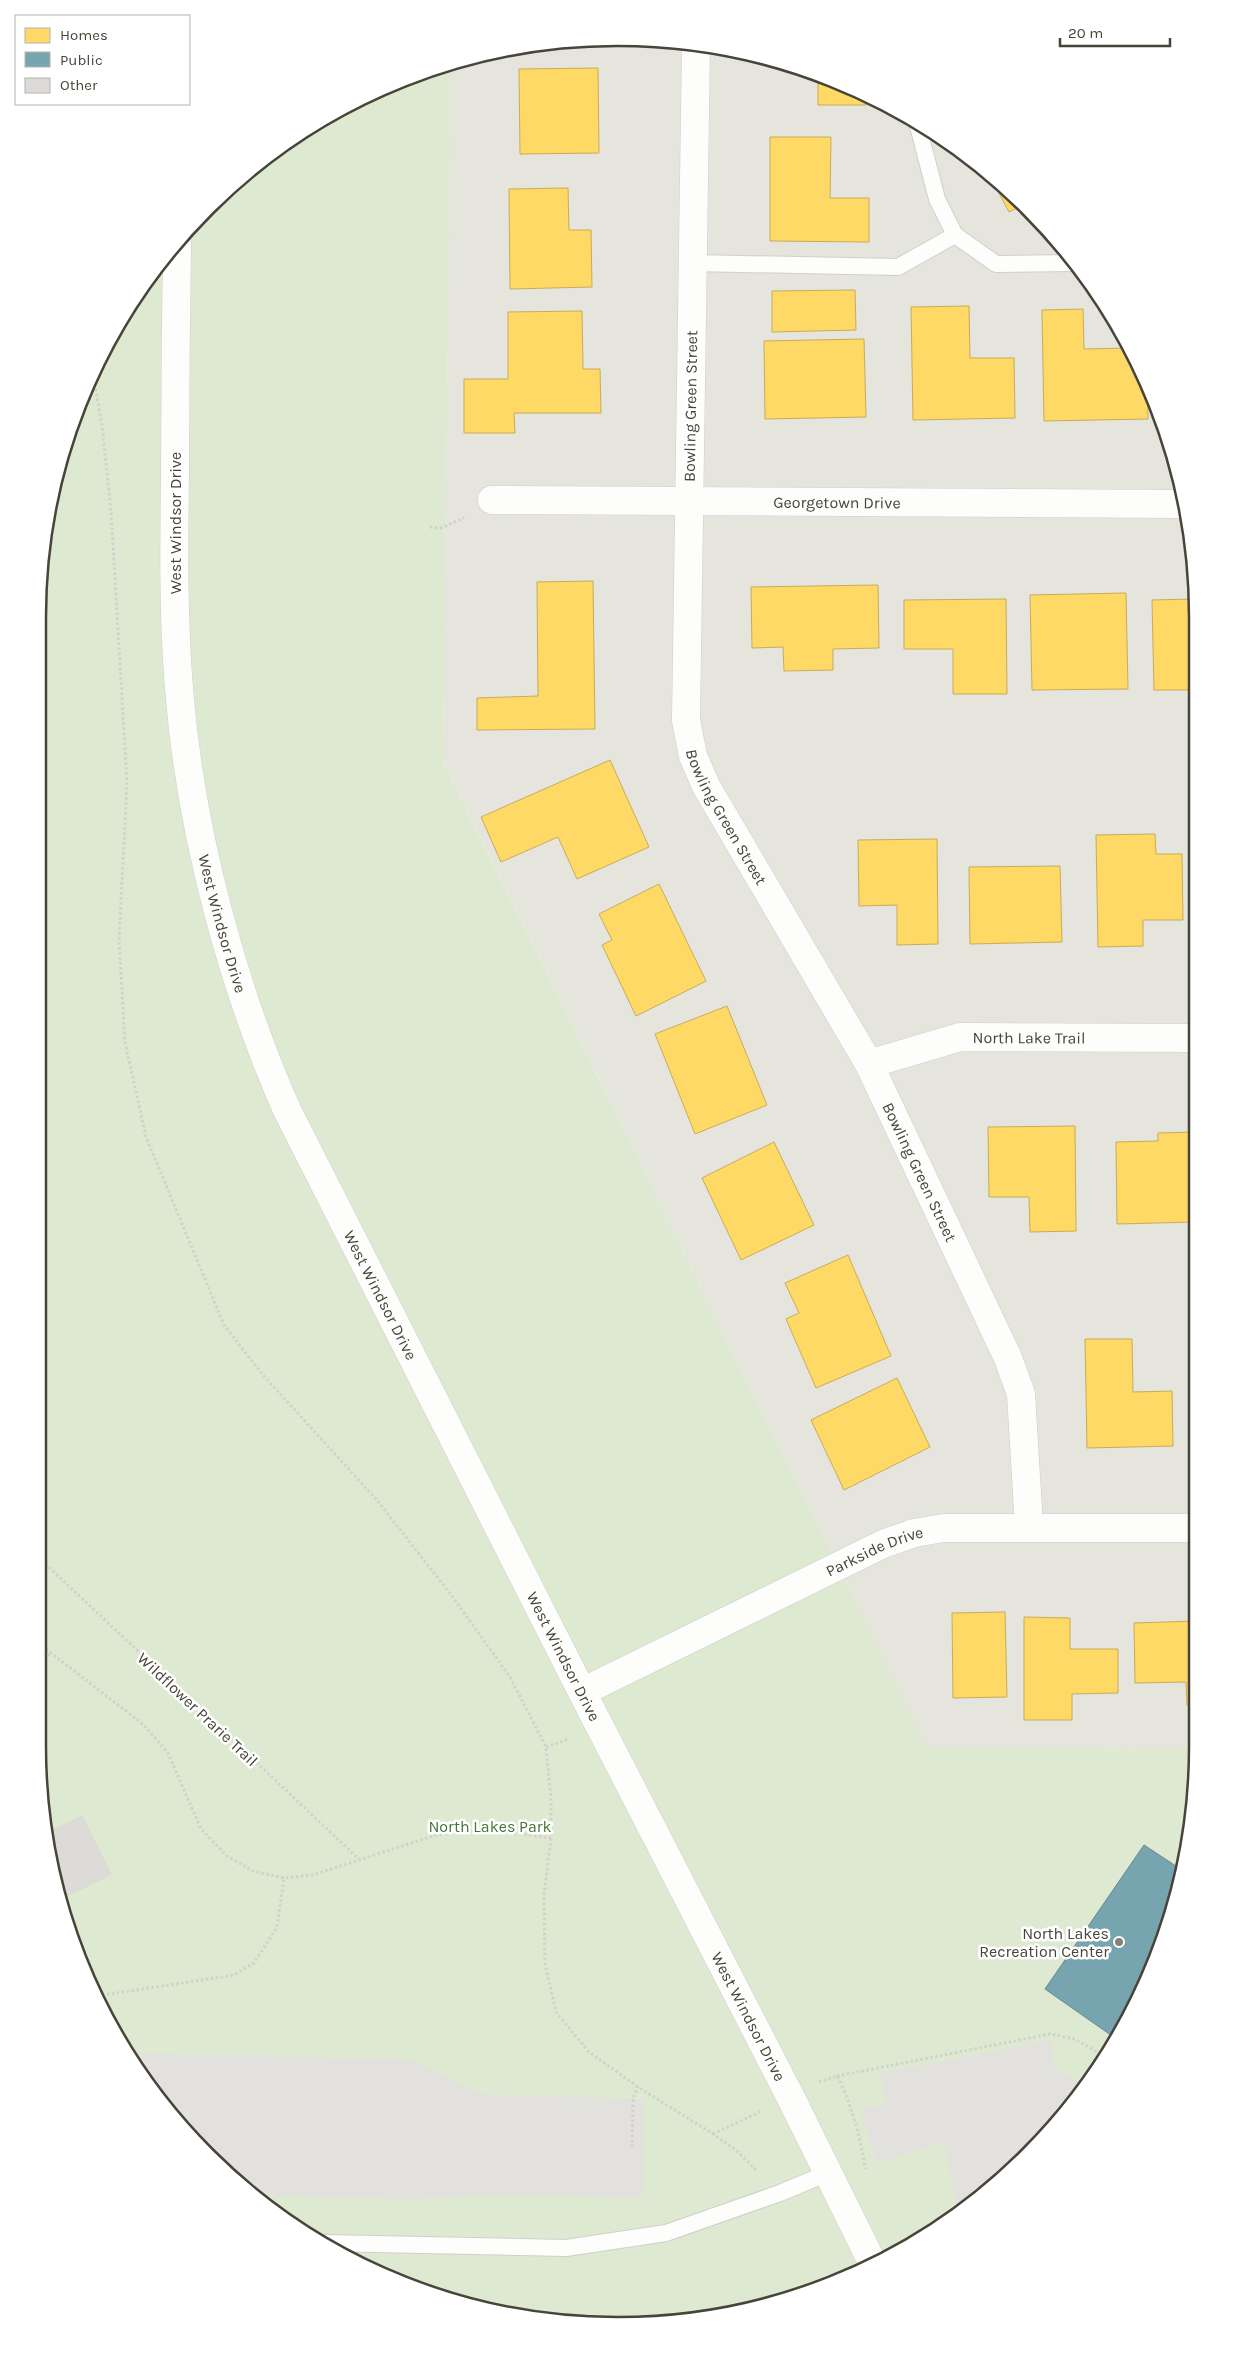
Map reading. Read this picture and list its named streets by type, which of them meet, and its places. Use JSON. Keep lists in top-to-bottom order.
{
  "streets": {
    "street": [
      "Bowling Green Street",
      "Georgetown Drive",
      "West Windsor Drive",
      "North Lake Trail",
      "Parkside Drive"
    ],
    "path": ["Wildflower Prarie Trail"]
  },
  "crossings": [
    ["Bowling Green Street", "Georgetown Drive"],
    ["Bowling Green Street", "North Lake Trail"],
    ["Bowling Green Street", "Parkside Drive"],
    ["West Windsor Drive", "Parkside Drive"]
  ],
  "parks": ["North Lakes Park"],
  "places": ["North Lakes Recreation Center"],
  "legend": ["Homes", "Public", "Other"],
  "scale_bar": "20 m"
}
